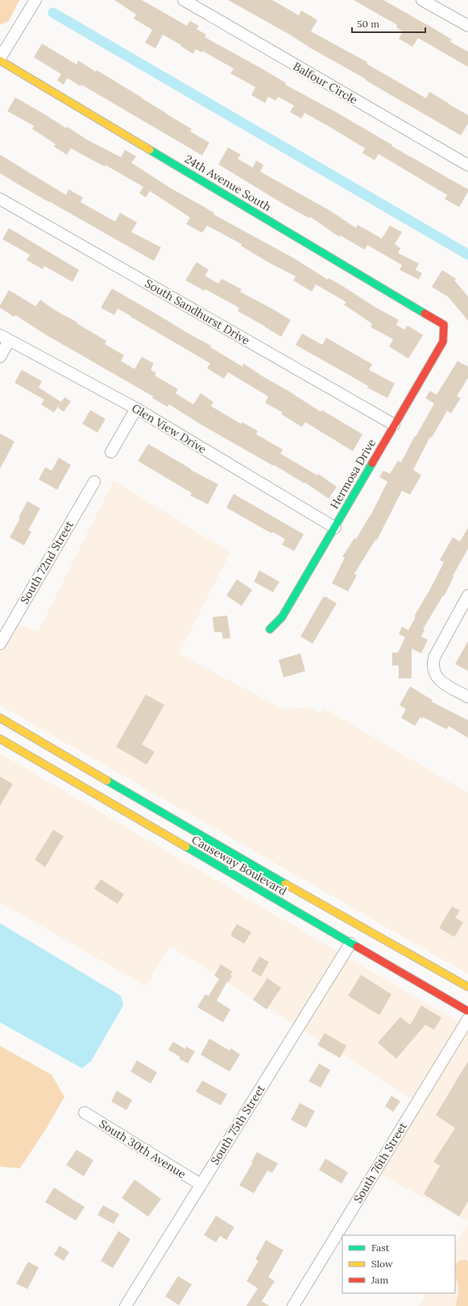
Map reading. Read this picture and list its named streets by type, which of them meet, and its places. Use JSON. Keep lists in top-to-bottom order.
{
  "streets": {
    "main road": ["24th Avenue South", "Hermosa Drive", "Causeway Boulevard"],
    "street": [
      "Balfour Circle",
      "South Sandhurst Drive",
      "Glen View Drive",
      "South 72nd Street",
      "South 75th Street",
      "South 30th Avenue",
      "South 76th Street"
    ]
  },
  "crossings": [
    ["24th Avenue South", "Hermosa Drive"],
    ["South Sandhurst Drive", "Hermosa Drive"],
    ["Glen View Drive", "Hermosa Drive"],
    ["Causeway Boulevard", "South 75th Street"],
    ["South 75th Street", "South 30th Avenue"]
  ],
  "legend": ["Fast", "Slow", "Jam"],
  "scale_bar": "50 m"
}
